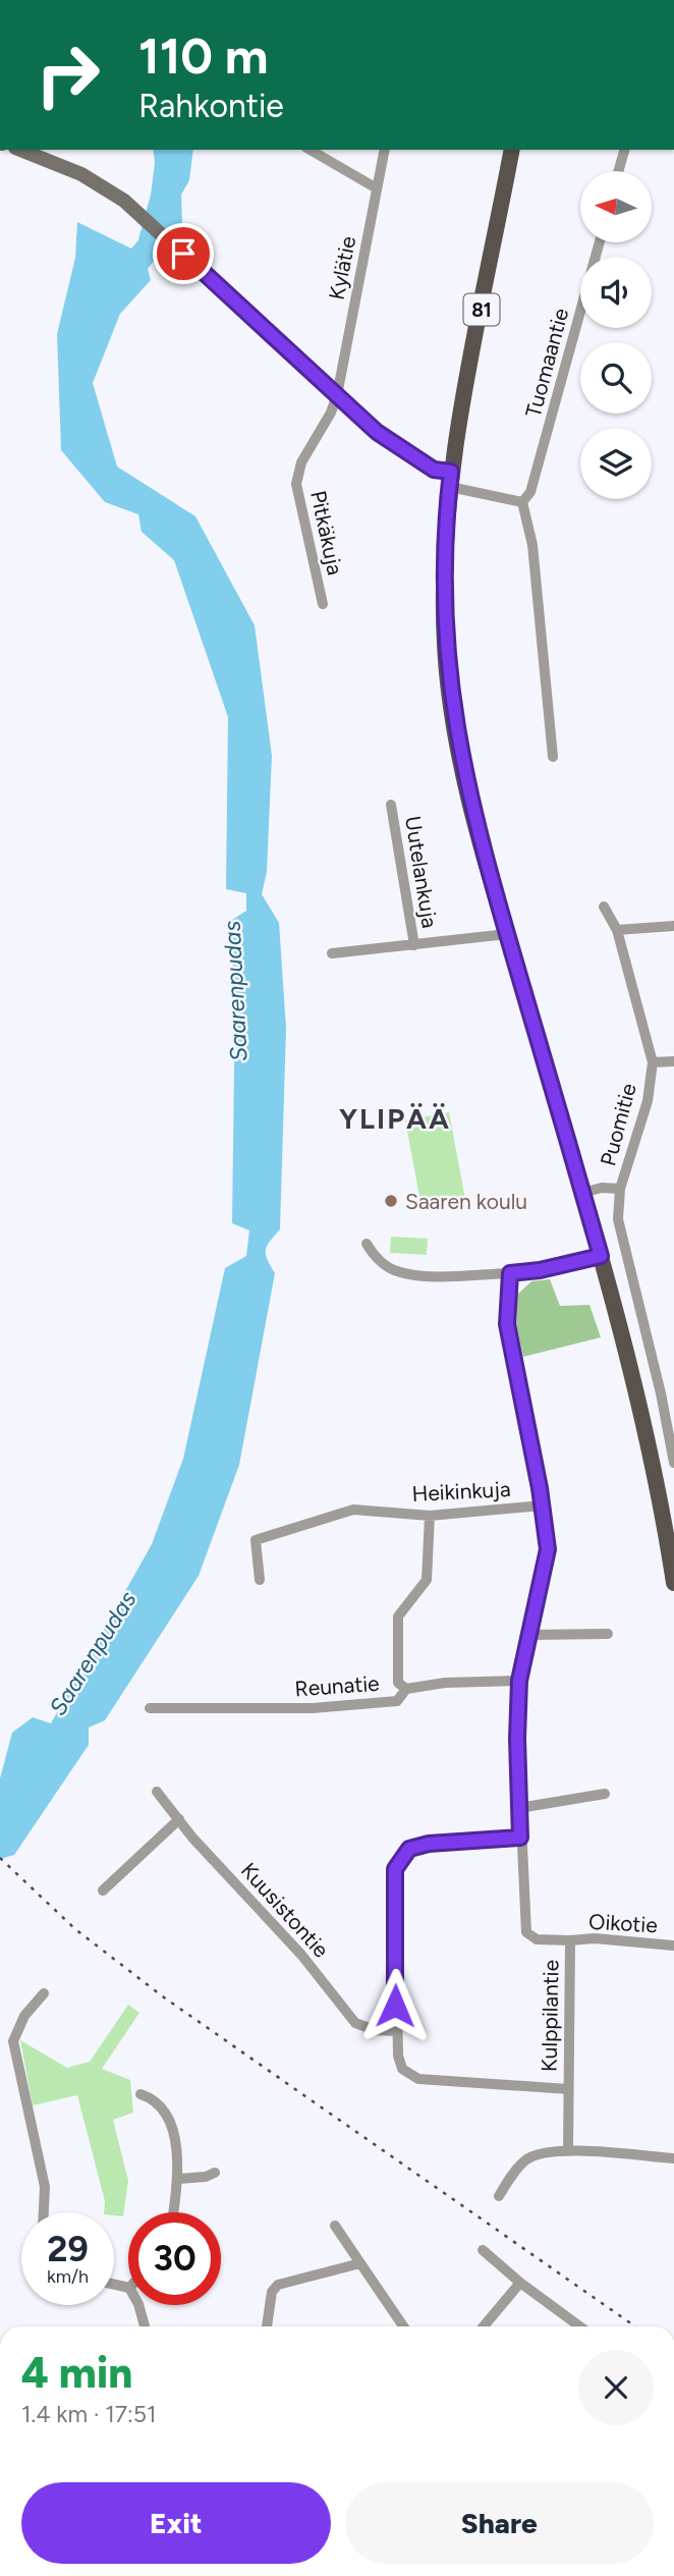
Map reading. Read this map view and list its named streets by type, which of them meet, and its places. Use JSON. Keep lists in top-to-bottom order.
{
  "streets": {
    "main road": ["81"],
    "street": [
      "Kylätie",
      "Tuomaantie",
      "Pitkäkuja",
      "Uutelankuja",
      "Puomitie",
      "Heikinkuja",
      "Reunatie",
      "Kuusistontie",
      "Oikotie",
      "Kulppilantie"
    ]
  },
  "crossings": [
    ["Kylätie", "Pitkäkuja"],
    ["81", "Uutelankuja"],
    ["81", "Puomitie"],
    ["Heikinkuja", "Kulppilantie"],
    ["Reunatie", "Kulppilantie"],
    ["Oikotie", "Kulppilantie"]
  ],
  "districts": ["YLIPÄÄ"],
  "water": ["Saarenpudas"],
  "places": ["Saaren koulu"],
  "north": "left",
  "page": {
    "turn": ["110 m", "Rahkontie"],
    "speed": "29 km/h",
    "limit": "30",
    "heading": ["4 min", "1.4 km · 17:51"],
    "buttons": ["Exit", "Share"]
  }
}
